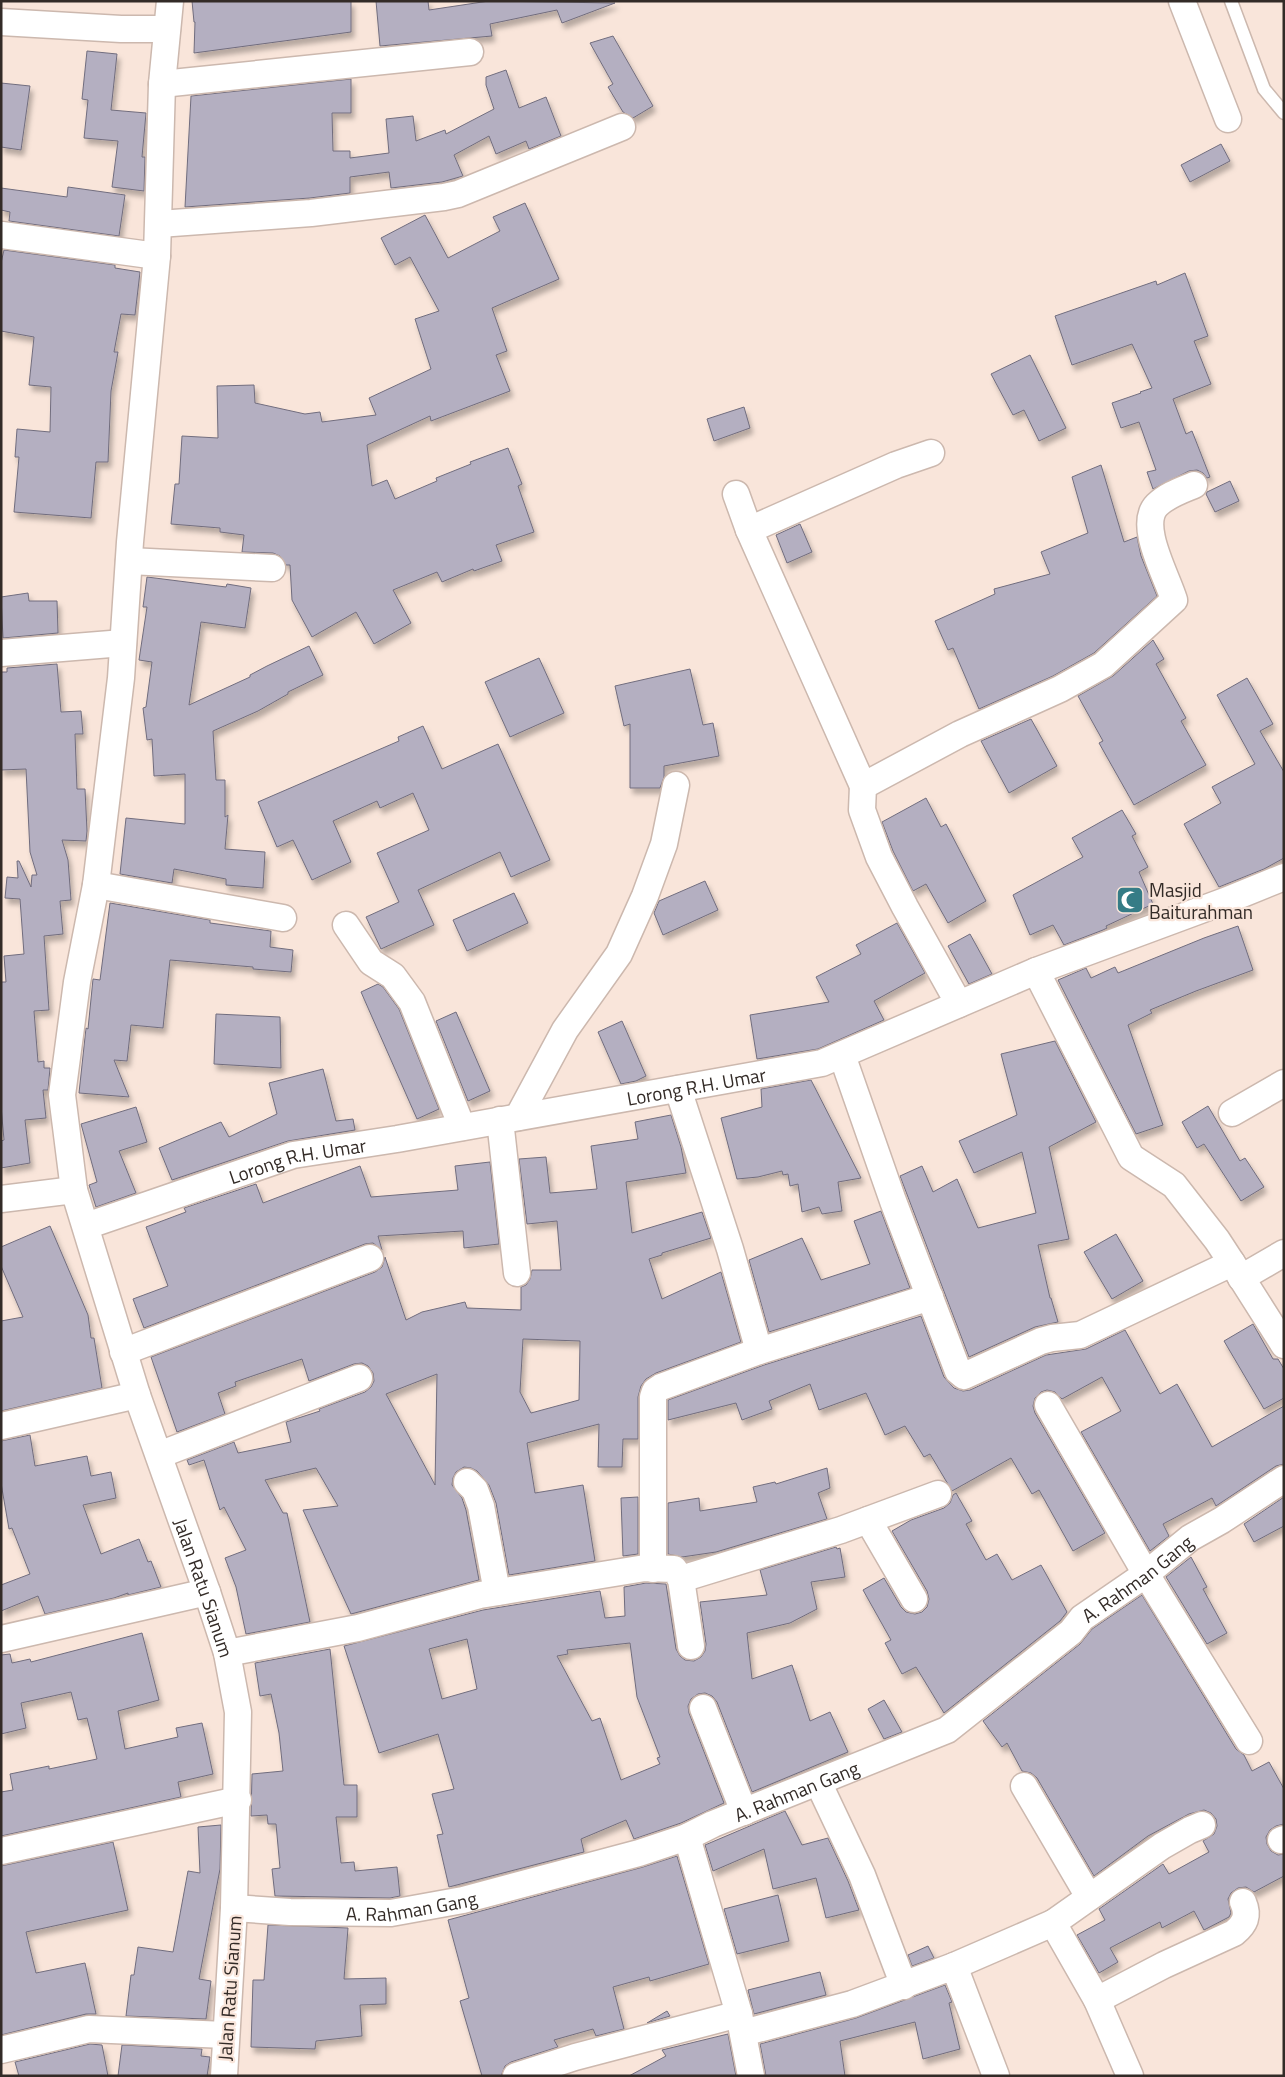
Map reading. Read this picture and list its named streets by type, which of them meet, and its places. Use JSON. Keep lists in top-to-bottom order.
{
  "streets": {
    "street": ["Lorong R.H. Umar", "A. Rahman Gang", "Jalan Ratu Sianum"]
  },
  "crossings": [
    ["Lorong R.H. Umar", "Jalan Ratu Sianum"],
    ["A. Rahman Gang", "Jalan Ratu Sianum"]
  ],
  "places": {
    "mosque": ["Masjid Baiturahman"]
  }
}
